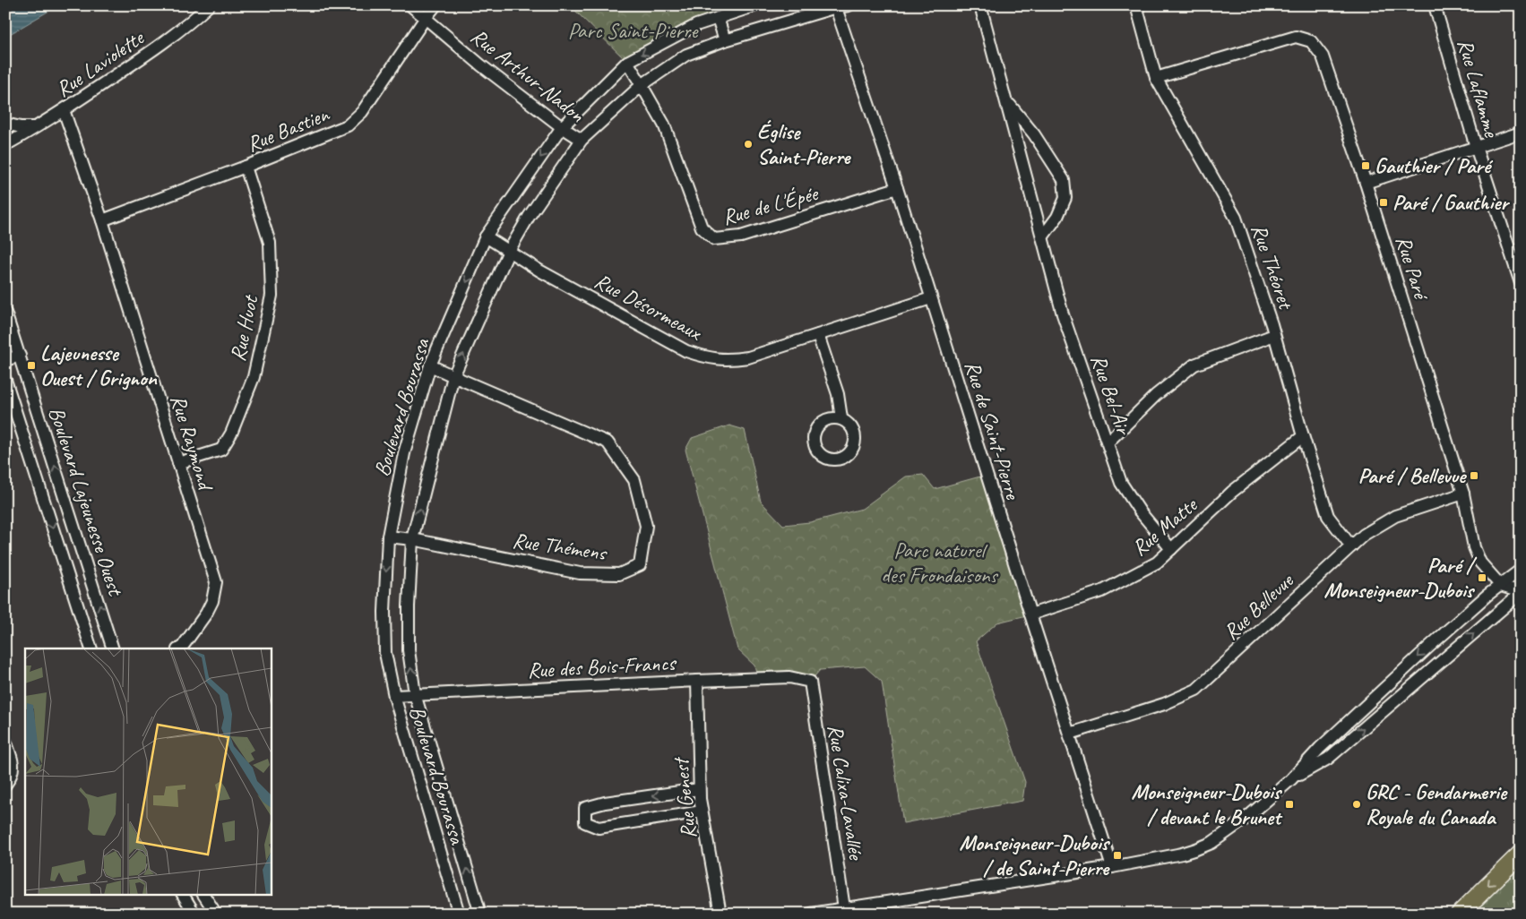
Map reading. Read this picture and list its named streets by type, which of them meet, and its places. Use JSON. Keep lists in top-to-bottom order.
{
  "streets": {
    "street": [
      "Rue Laviolette",
      "Rue Arthur-Nadon",
      "Rue Laflamme",
      "Rue Bastien",
      "Rue de L'Épée",
      "Rue Théoret",
      "Rue Paré",
      "Rue Désormeaux",
      "Rue Huot",
      "Rue Bel-Air",
      "Boulevard Bourassa",
      "Rue de Saint-Pierre",
      "Rue Raymond",
      "Boulevard Lajeunesse Ouest",
      "Rue Matte",
      "Rue Thémens",
      "Rue Bellevue",
      "Rue des Bois-Francs",
      "Rue Calixa-Lavallée",
      "Rue Genest"
    ]
  },
  "crossings": [
    ["Rue Laviolette", "Rue Raymond"],
    ["Rue Arthur-Nadon", "Rue Bastien"],
    ["Rue Arthur-Nadon", "Boulevard Bourassa"],
    ["Rue Bastien", "Rue Huot"],
    ["Rue Bastien", "Rue Raymond"],
    ["Rue de L'Épée", "Boulevard Bourassa"],
    ["Rue de L'Épée", "Rue de Saint-Pierre"],
    ["Rue Théoret", "Rue Paré"],
    ["Rue Théoret", "Rue Matte"],
    ["Rue Théoret", "Rue Bellevue"],
    ["Rue Paré", "Rue Bellevue"],
    ["Rue Désormeaux", "Boulevard Bourassa"],
    ["Rue Désormeaux", "Rue de Saint-Pierre"],
    ["Rue Huot", "Rue Raymond"],
    ["Rue Bel-Air", "Rue Matte"],
    ["Boulevard Bourassa", "Rue de Saint-Pierre"],
    ["Boulevard Bourassa", "Rue Thémens"],
    ["Boulevard Bourassa", "Rue des Bois-Francs"],
    ["Rue de Saint-Pierre", "Rue Matte"],
    ["Rue de Saint-Pierre", "Rue Bellevue"],
    ["Rue des Bois-Francs", "Rue Calixa-Lavallée"],
    ["Rue des Bois-Francs", "Rue Genest"]
  ],
  "parks": ["Parc Saint-Pierre", "Parc naturel des Frondaisons"],
  "places": {
    "other": ["Église Saint-Pierre", "GRC - Gendarmerie Royale du Canada"],
    "transit": [
      "Gauthier / Paré",
      "Paré / Gauthier",
      "Lajeunesse Ouest / Grignon",
      "Paré / Bellevue",
      "Paré / Monseigneur-Dubois",
      "Monseigneur-Dubois / devant le Brunet",
      "Monseigneur-Dubois / de Saint-Pierre"
    ]
  }
}
